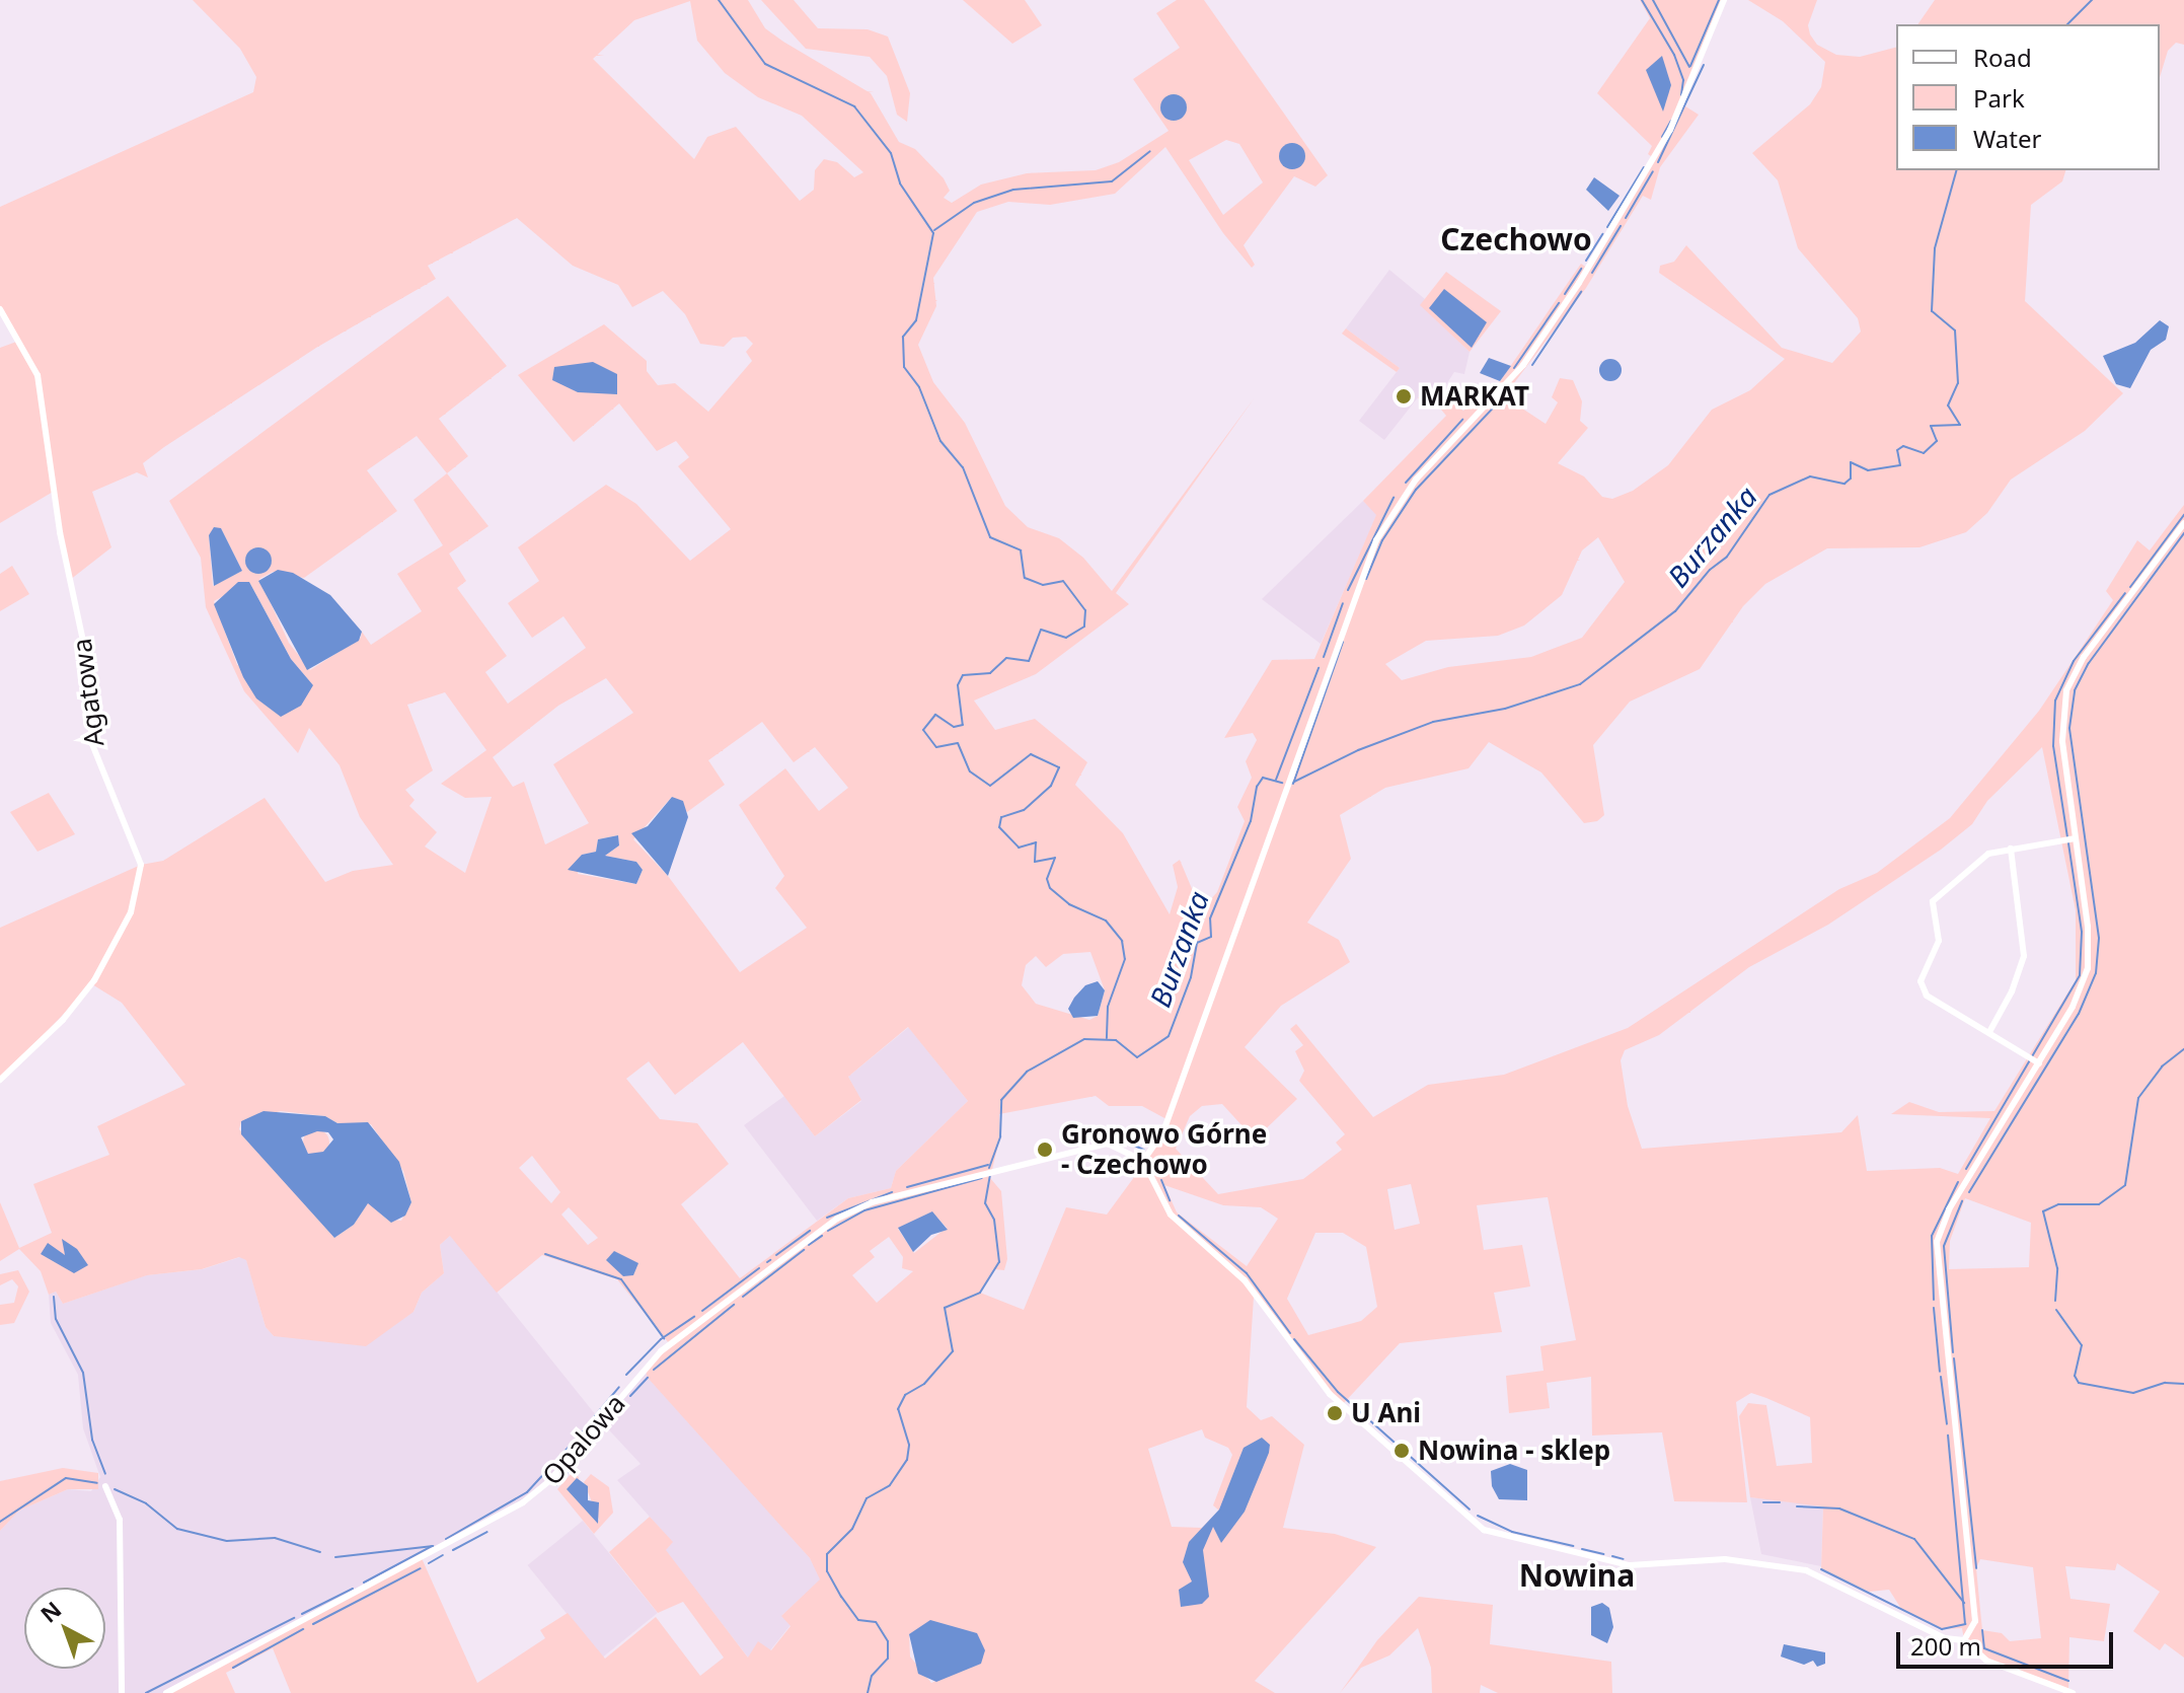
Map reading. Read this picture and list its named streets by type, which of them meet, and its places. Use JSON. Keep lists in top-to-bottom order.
{
  "streets": {
    "street": ["Agatowa", "Opalowa"]
  },
  "districts": ["Czechowo", "Nowina"],
  "water": ["Burzanka"],
  "places": [
    "MARKAT",
    "Gronowo Górne - Czechowo",
    "U Ani",
    "Nowina - sklep"
  ],
  "legend": ["Road", "Park", "Water"],
  "scale_bar": "200 m",
  "north": "top left"
}
